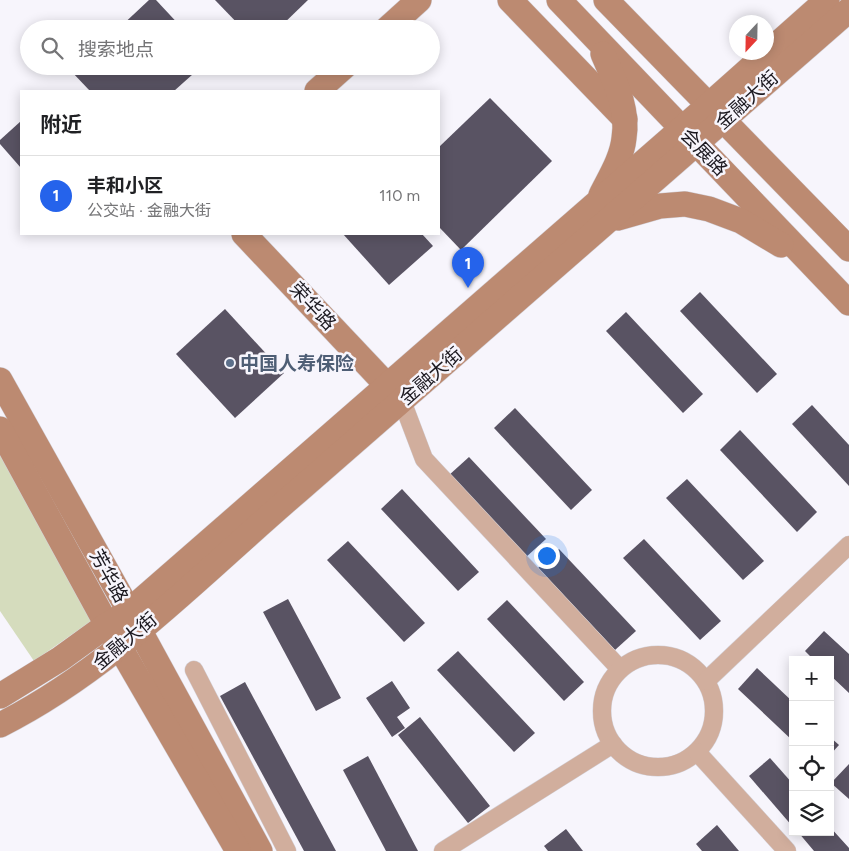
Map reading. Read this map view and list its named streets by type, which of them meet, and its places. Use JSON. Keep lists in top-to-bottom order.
{
  "streets": {
    "street": [
      "金融大街",
      "会展路",
      "荣华路",
      "芳华路"
    ]
  },
  "crossings": [
    ["金融大街", "会展路"],
    ["金融大街", "荣华路"],
    ["金融大街", "芳华路"]
  ],
  "places": ["中国人寿保险"],
  "north": "bottom",
  "page": {
    "search": "搜索地点",
    "heading": "附近",
    "list": [
      {
        "mark": "1",
        "name": "丰和小区",
        "note": "公交站 · 金融大街",
        "value": "110 m"
      }
    ],
    "pins": "1",
    "map_buttons": ["+", "−"]
  }
}
